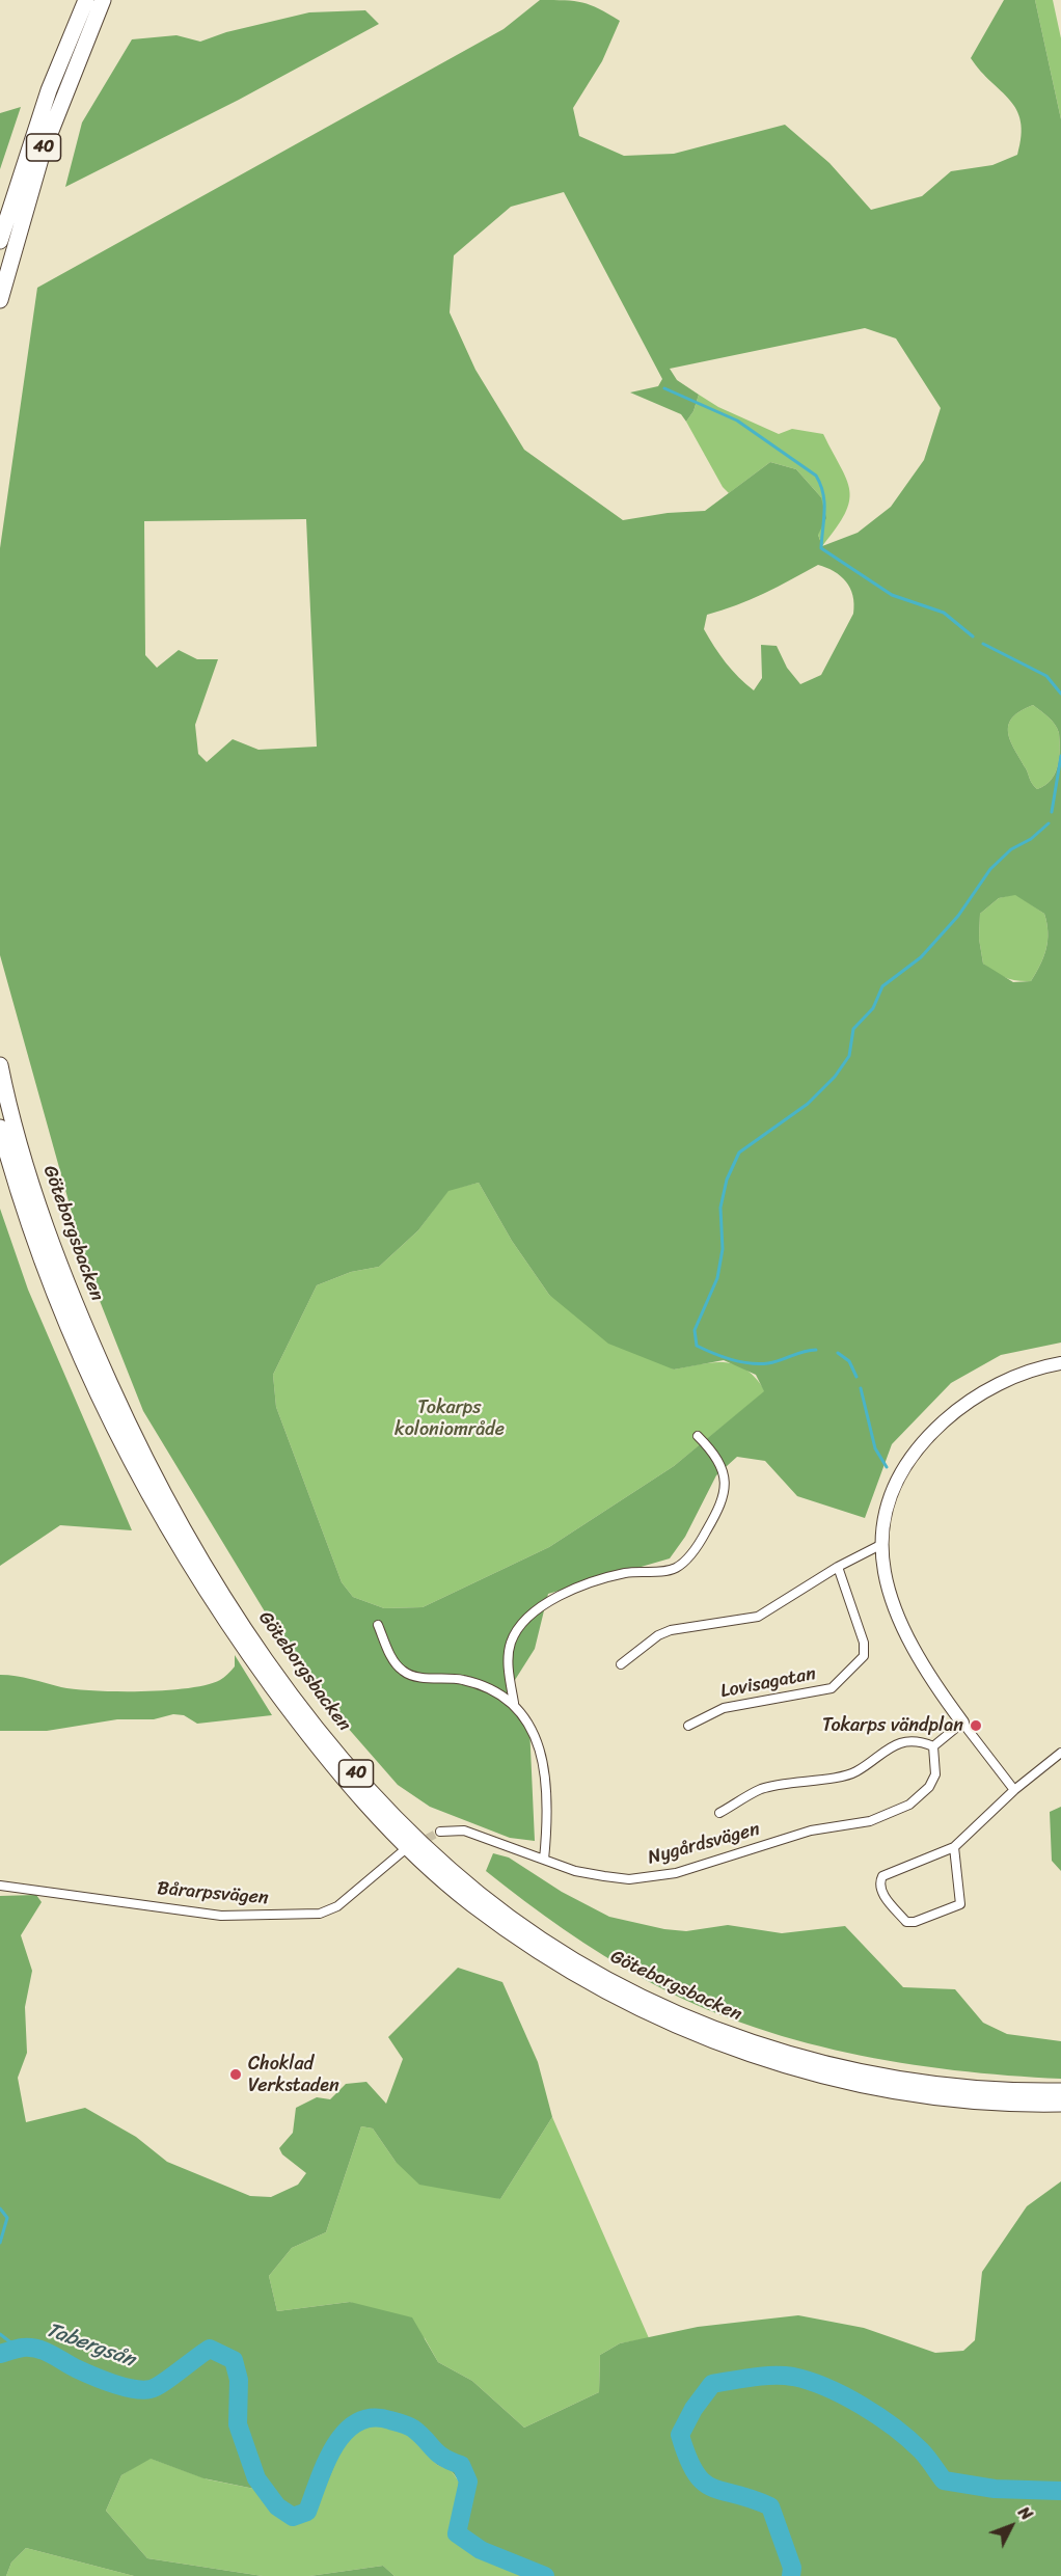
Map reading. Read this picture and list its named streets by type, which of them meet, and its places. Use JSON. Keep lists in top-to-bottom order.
{
  "streets": {
    "highway": ["40", "Göteborgsbacken"],
    "street": ["Lovisagatan", "Nygårdsvägen", "Bårarpsvägen"]
  },
  "water": ["Tabergsån"],
  "parks": ["Tokarps koloniområde"],
  "places": ["Tokarps vändplan", "Choklad Verkstaden"],
  "north": "top right"
}
